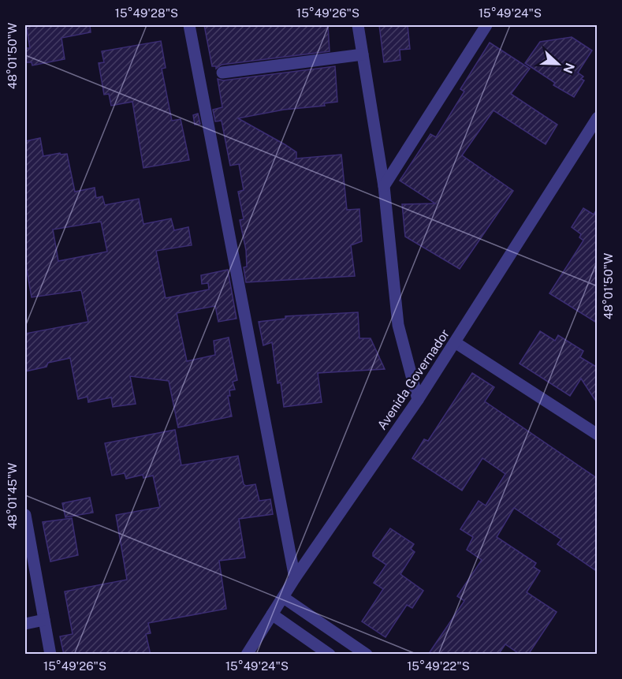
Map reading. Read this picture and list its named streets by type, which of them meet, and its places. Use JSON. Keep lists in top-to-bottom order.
{
  "streets": {
    "street": ["Avenida Governador"]
  },
  "north": "right",
  "coordinates": [
    "15°49'28\"S",
    "15°49'26\"S",
    "15°49'24\"S",
    "48°01'50\"W",
    "48°01'45\"W",
    "15°49'22\"S"
  ]
}
